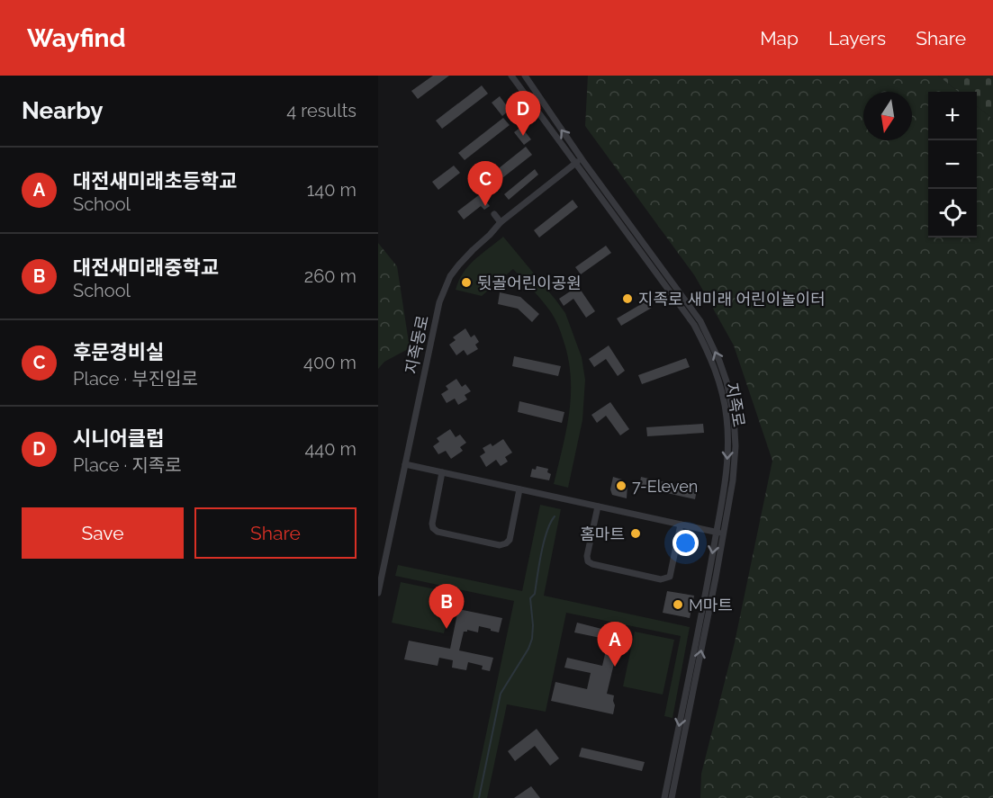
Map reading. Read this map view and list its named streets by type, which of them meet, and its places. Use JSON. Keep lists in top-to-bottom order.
{
  "streets": {
    "street": ["지족동로", "지족로"]
  },
  "crossings": [
    ["지족동로", "지족로"]
  ],
  "places": [
    "뒷골어린이공원",
    "지족로 새미래 어린이놀이터",
    "7-Eleven",
    "홈마트",
    "M마트"
  ],
  "north": "bottom",
  "page": {
    "header": "Wayfind",
    "nav": ["Map", "Layers", "Share"],
    "heading": ["Nearby", "4 results"],
    "pins": [
      "D",
      "C",
      "B",
      "A"
    ],
    "map_buttons": ["+", "−"],
    "list": [
      {
        "mark": "A",
        "name": "대전새미래초등학교",
        "note": "School",
        "value": "140 m"
      },
      {
        "mark": "B",
        "name": "대전새미래중학교",
        "note": "School",
        "value": "260 m"
      },
      {
        "mark": "C",
        "name": "후문경비실",
        "note": "Place · 부진입로",
        "value": "400 m"
      },
      {
        "mark": "D",
        "name": "시니어클럽",
        "note": "Place · 지족로",
        "value": "440 m"
      }
    ],
    "buttons": ["Save", "Share"]
  }
}
